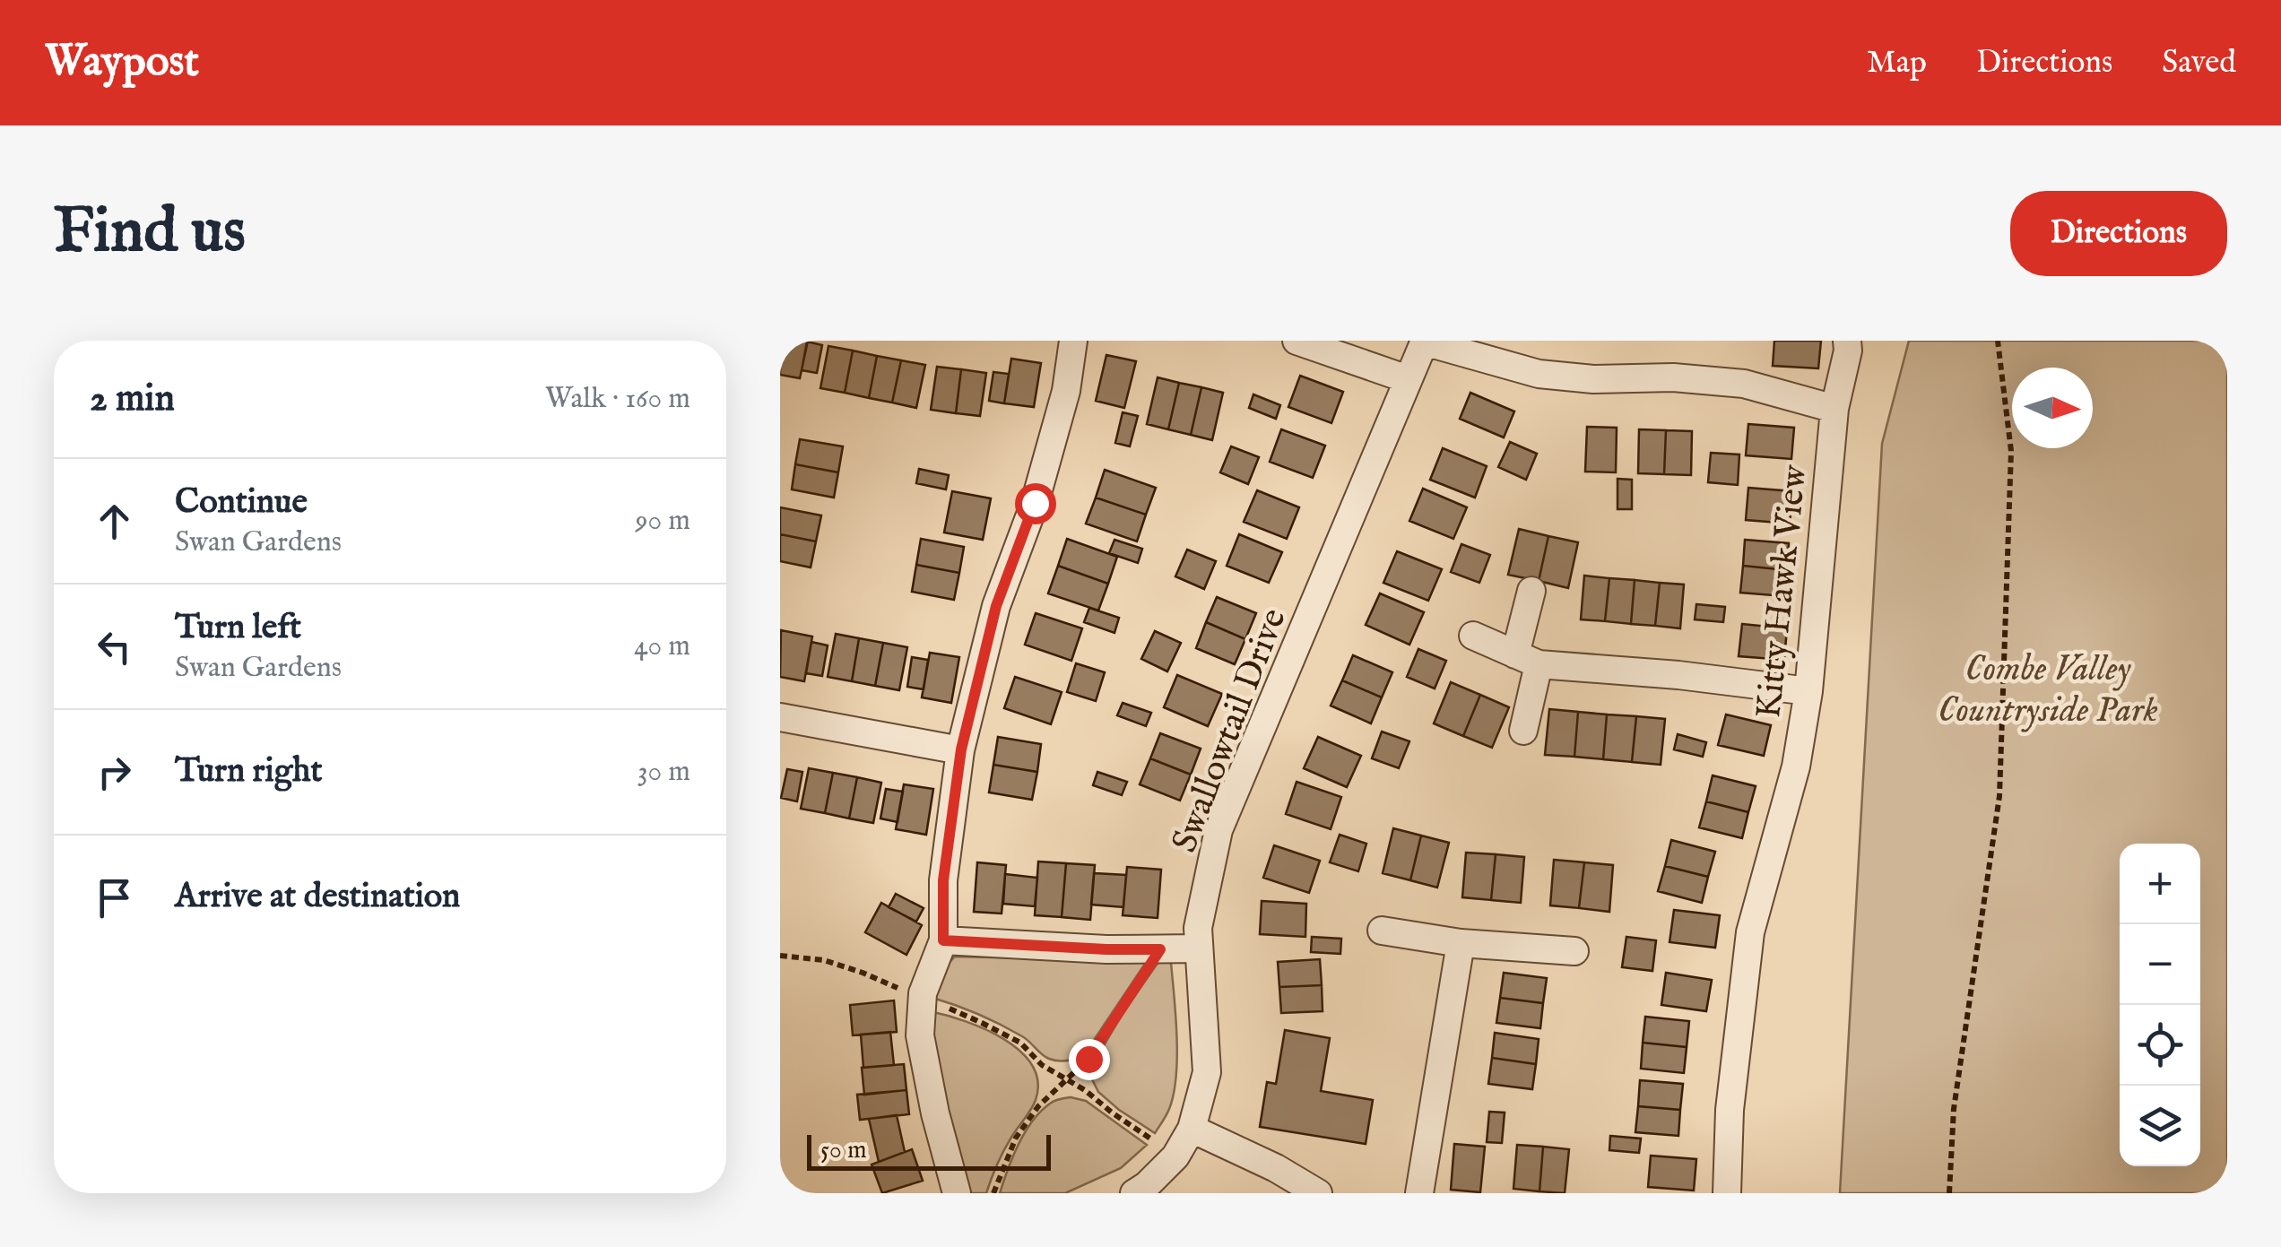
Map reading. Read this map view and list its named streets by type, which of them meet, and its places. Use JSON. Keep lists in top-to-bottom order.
{
  "streets": {
    "street": ["Kitty Hawk View", "Swallowtail Drive"]
  },
  "parks": ["Combe Valley Countryside Park"],
  "scale_bar": "50 m",
  "north": "right",
  "page": {
    "header": "Waypost",
    "nav": ["Map", "Directions", "Saved"],
    "buttons": "Directions",
    "title": "Find us",
    "heading": ["2 min", "Walk · 160 m"],
    "list": [
      ["Continue", "Swan Gardens", "90 m"],
      ["Turn left", "Swan Gardens", "40 m"],
      ["Turn right", "30 m"],
      "Arrive at destination"
    ],
    "map_buttons": ["+", "−"],
    "scale": "50 m"
  }
}
